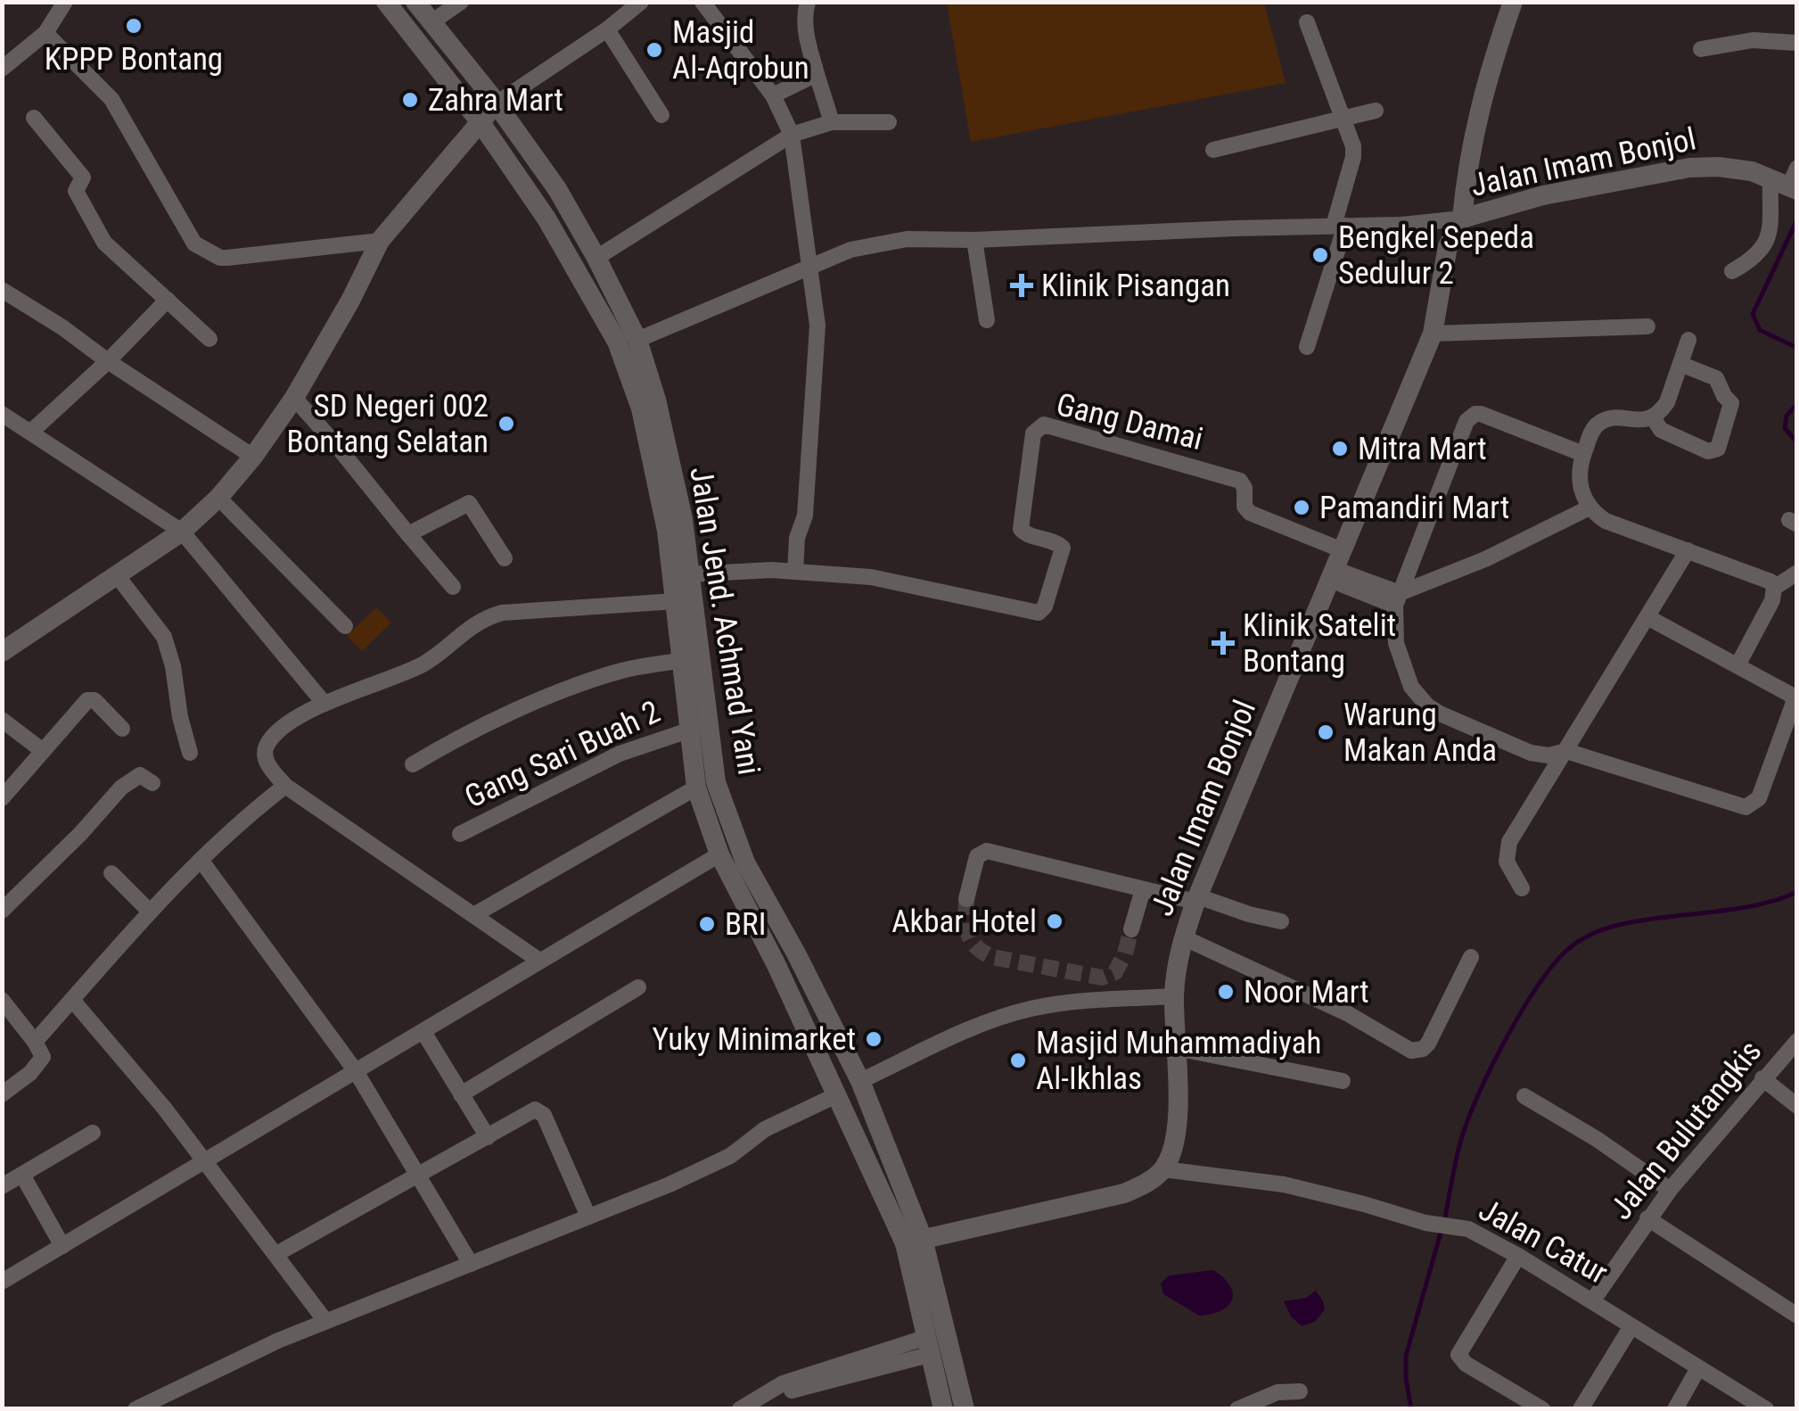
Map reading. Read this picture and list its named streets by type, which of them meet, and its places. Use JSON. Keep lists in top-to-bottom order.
{
  "streets": {
    "street": [
      "Jalan Imam Bonjol",
      "Gang Damai",
      "Jalan Jend. Achmad Yani",
      "Gang Sari Buah 2",
      "Jalan Bulutangkis",
      "Jalan Catur"
    ]
  },
  "crossings": [
    ["Jalan Imam Bonjol", "Gang Damai"],
    ["Jalan Imam Bonjol", "Jalan Catur"],
    ["Jalan Jend. Achmad Yani", "Gang Sari Buah 2"],
    ["Jalan Bulutangkis", "Jalan Catur"]
  ],
  "places": {
    "other": [
      "KPPP Bontang",
      "Masjid Al-Aqrobun",
      "Zahra Mart",
      "Bengkel Sepeda Sedulur 2",
      "SD Negeri 002 Bontang Selatan",
      "Mitra Mart",
      "Pamandiri Mart",
      "Warung Makan Anda",
      "Akbar Hotel",
      "BRI",
      "Noor Mart",
      "Yuky Minimarket",
      "Masjid Muhammadiyah Al-Ikhlas"
    ],
    "health": ["Klinik Pisangan", "Klinik Satelit Bontang"]
  }
}
